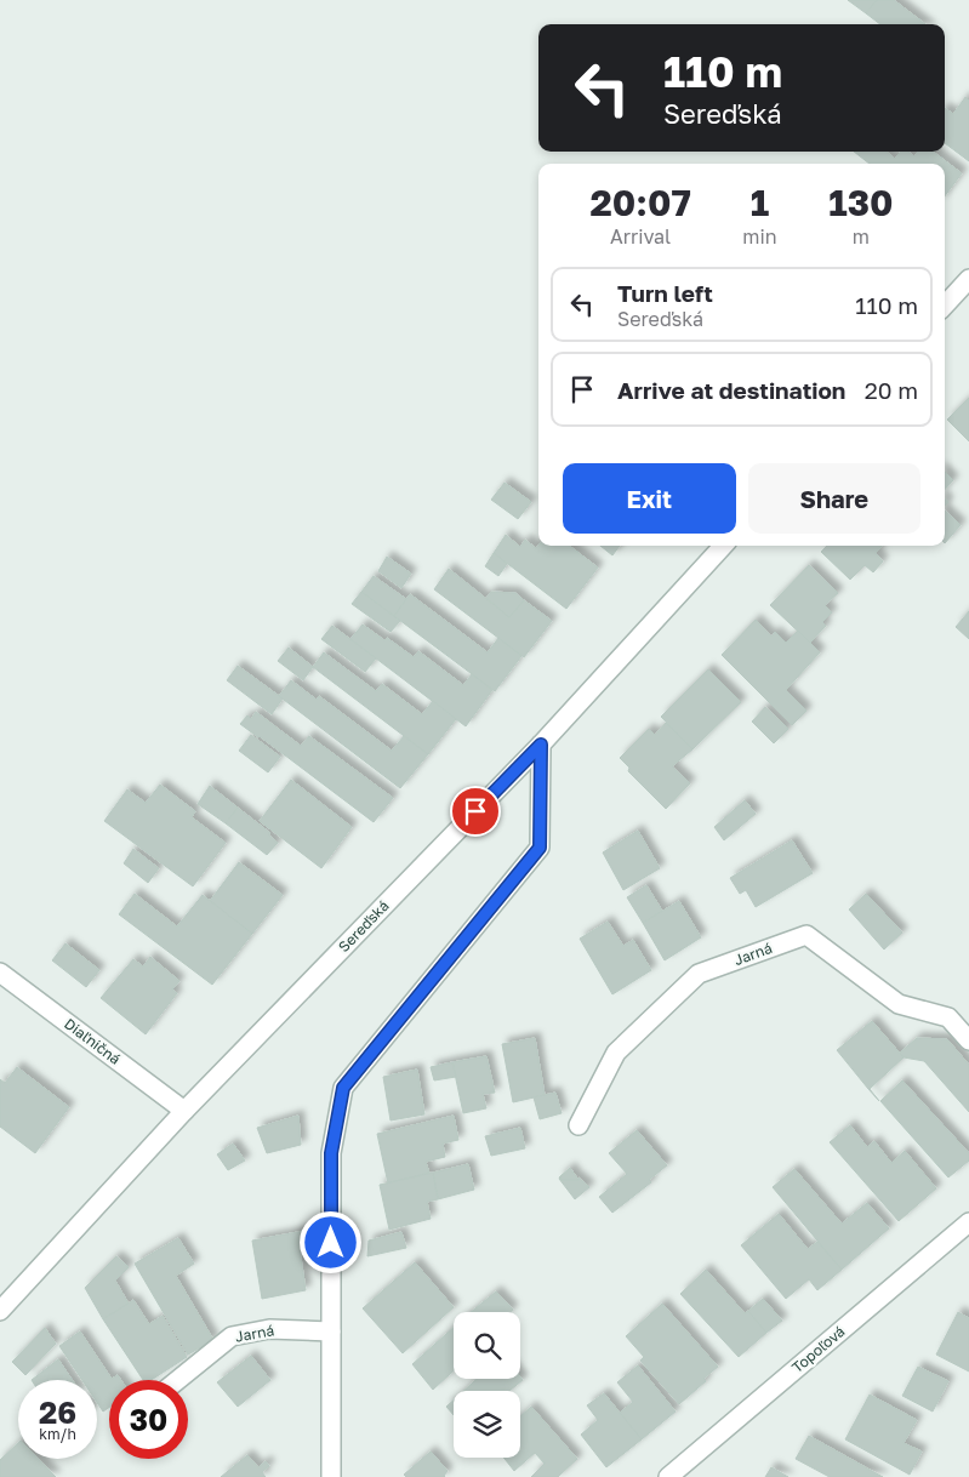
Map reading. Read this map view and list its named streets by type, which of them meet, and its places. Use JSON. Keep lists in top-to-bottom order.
{
  "streets": {
    "street": [
      "Sereďská",
      "Jarná",
      "Diaľničná",
      "Topoľová"
    ]
  },
  "crossings": [
    ["Sereďská", "Diaľničná"]
  ],
  "page": {
    "turn": ["110 m", "Sereďská"],
    "eta": [
      "20:07",
      "Arrival",
      "1",
      "min",
      "130",
      "m"
    ],
    "list": [
      {
        "name": "Turn left",
        "note": "Sereďská",
        "value": "110 m"
      },
      {
        "name": "Arrive at destination",
        "value": "20 m"
      }
    ],
    "buttons": ["Exit", "Share"],
    "speed": "26 km/h",
    "limit": "30"
  }
}
